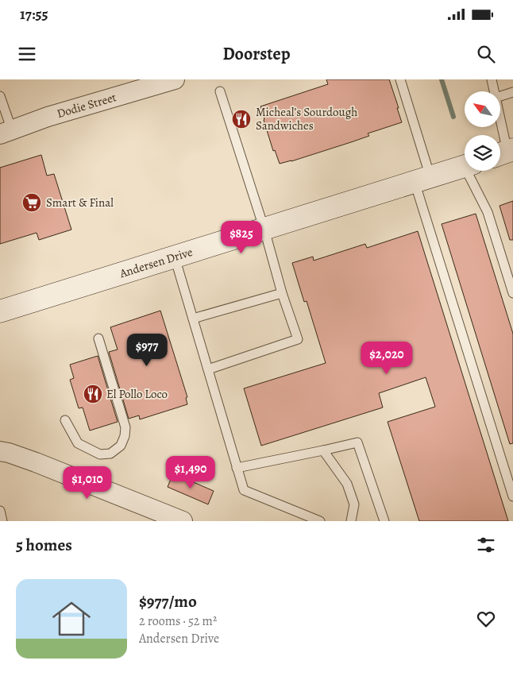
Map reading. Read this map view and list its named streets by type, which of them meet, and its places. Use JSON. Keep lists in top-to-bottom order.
{
  "streets": {
    "main road": ["Andersen Drive"],
    "street": ["Dodie Street"]
  },
  "places": {
    "restaurant": ["Micheal’s Sourdough Sandwiches", "El Pollo Loco"],
    "supermarket": ["Smart & Final"]
  },
  "north": "top left",
  "page": {
    "status": "17:55",
    "header": "Doorstep",
    "price": [
      "$825",
      "$977",
      "$2,020",
      "$1,490",
      "$1,010"
    ],
    "heading": "5 homes",
    "list": [
      {
        "name": "$977/mo",
        "note": "2 rooms · 52 m² · Andersen Drive"
      }
    ]
  }
}
